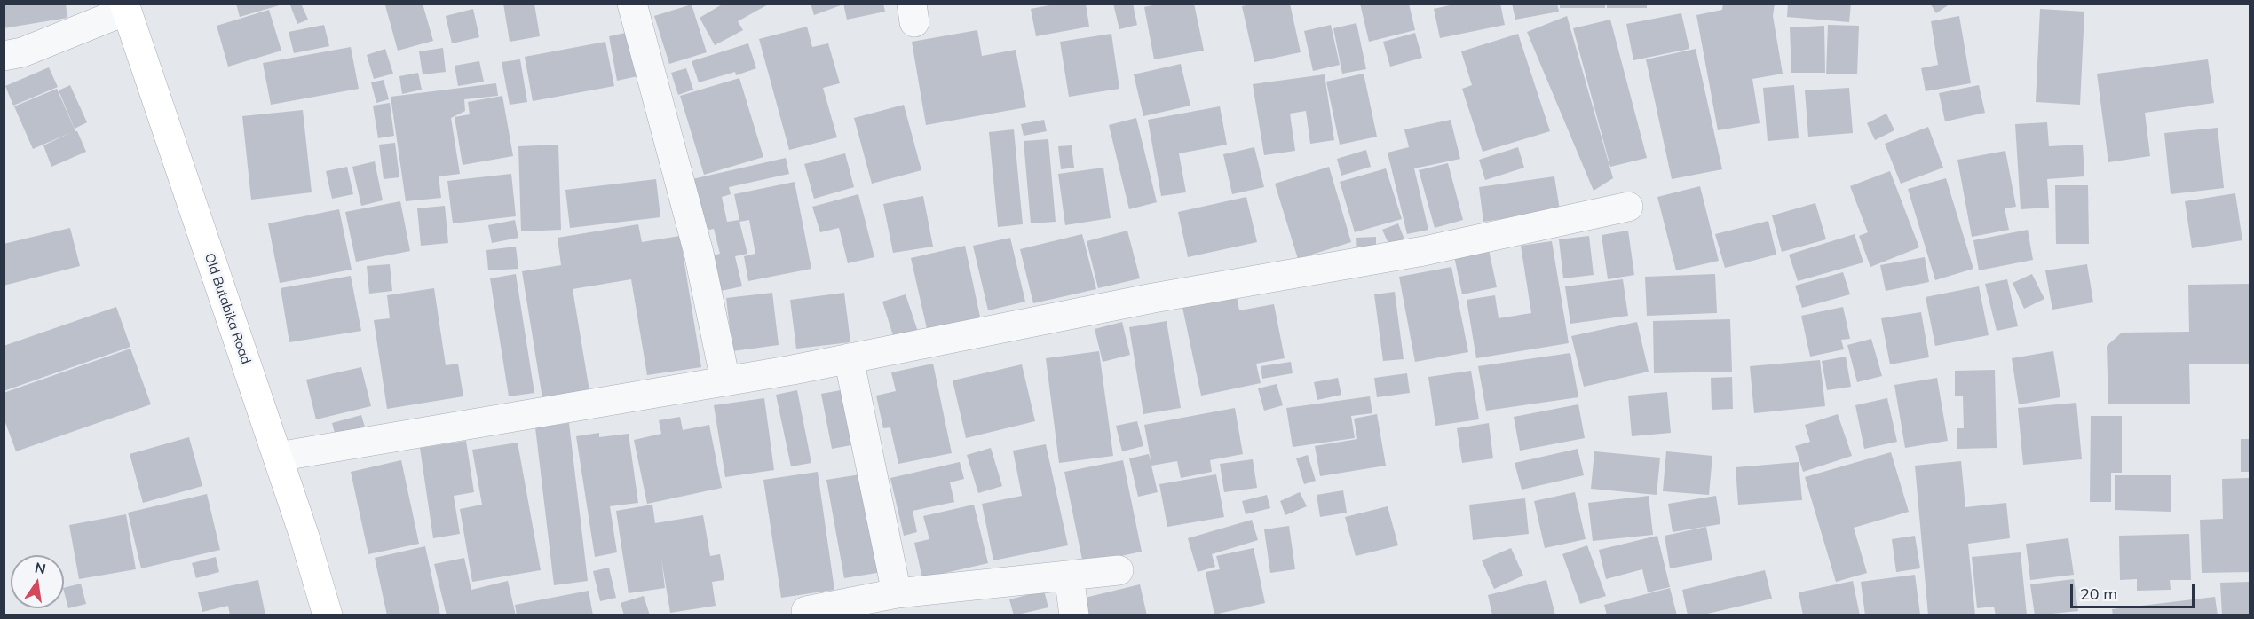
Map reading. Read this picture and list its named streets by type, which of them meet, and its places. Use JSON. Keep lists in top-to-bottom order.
{
  "streets": {
    "main road": ["Old Butabika Road"]
  },
  "scale_bar": "20 m",
  "north": "top"
}
